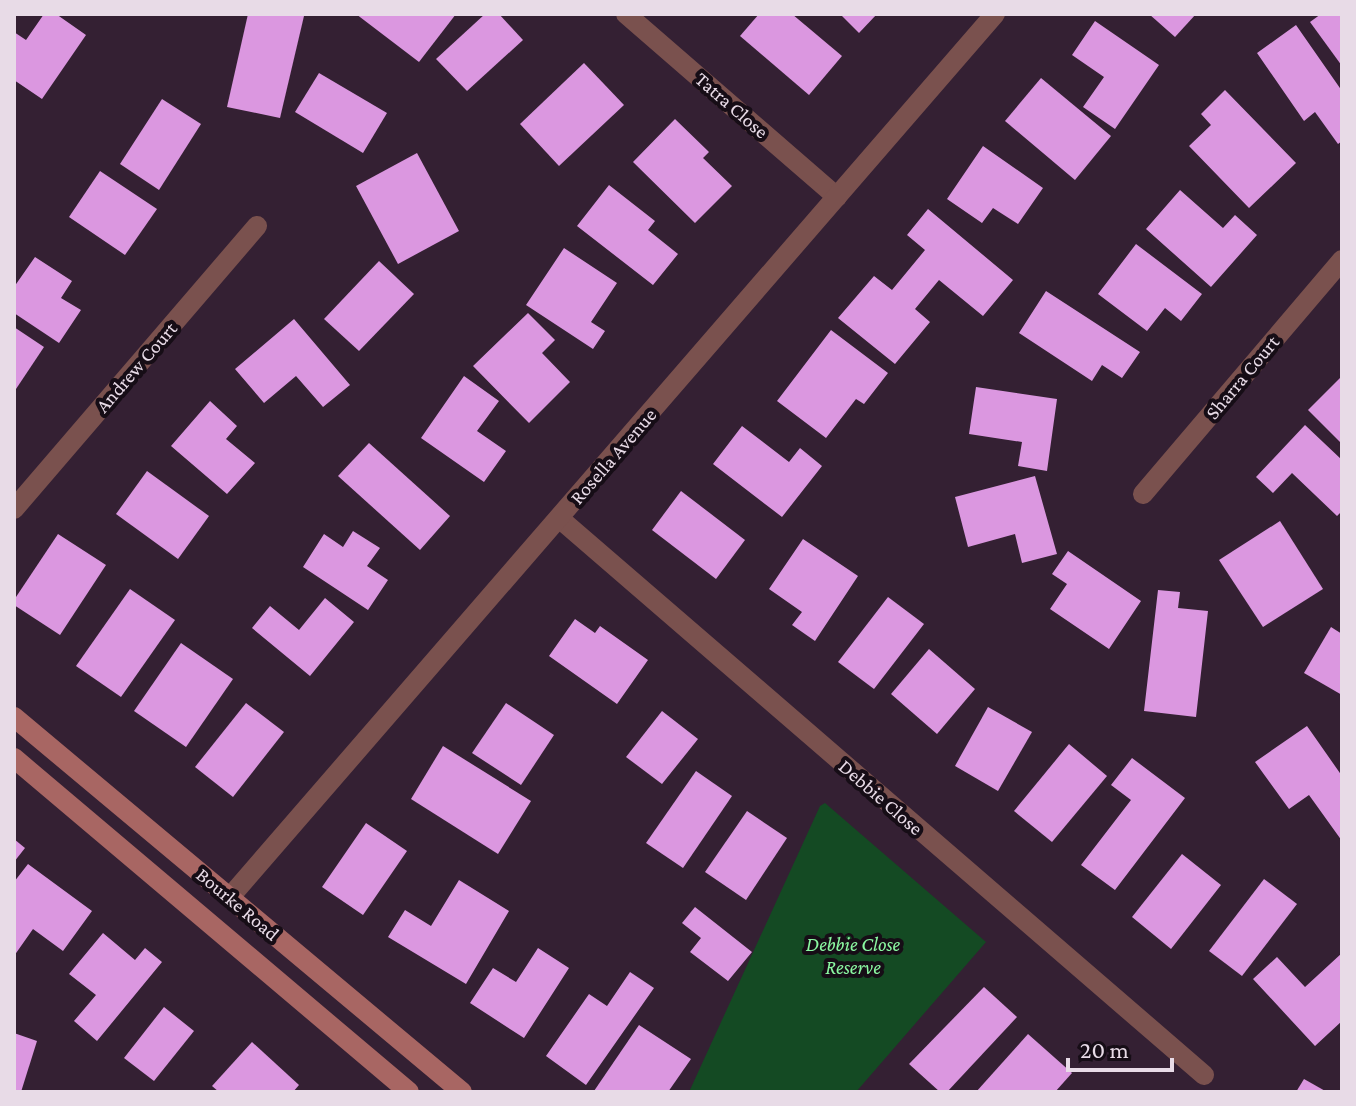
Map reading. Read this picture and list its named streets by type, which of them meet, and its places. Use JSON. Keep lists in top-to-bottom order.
{
  "streets": {
    "main road": ["Bourke Road"],
    "street": [
      "Tatra Close",
      "Andrew Court",
      "Sharra Court",
      "Rosella Avenue",
      "Debbie Close"
    ]
  },
  "crossings": [
    ["Tatra Close", "Rosella Avenue"],
    ["Rosella Avenue", "Debbie Close"],
    ["Rosella Avenue", "Bourke Road"]
  ],
  "parks": ["Debbie Close Reserve"],
  "scale_bar": "20 m"
}
